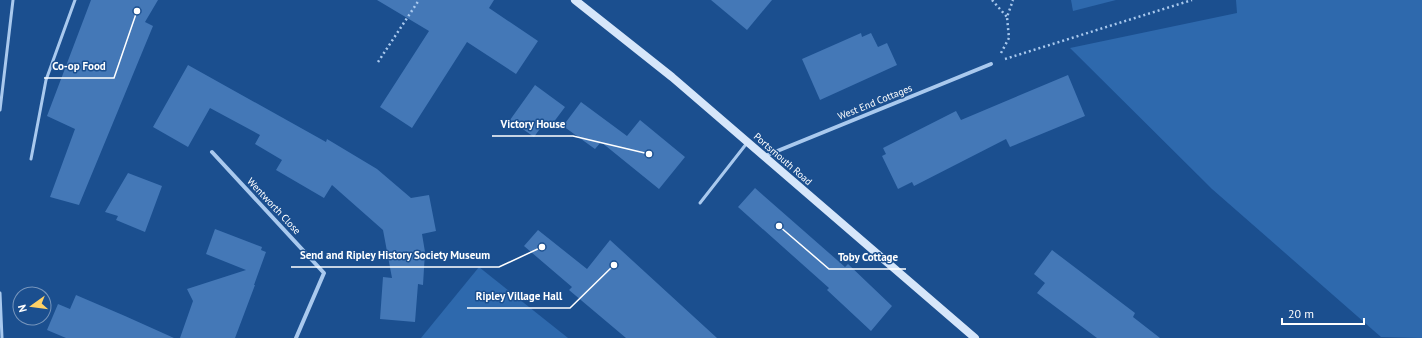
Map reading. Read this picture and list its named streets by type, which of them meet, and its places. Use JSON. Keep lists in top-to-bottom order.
{
  "streets": {
    "main road": ["Portsmouth Road"],
    "street": ["West End Cottages", "Wentworth Close"]
  },
  "crossings": [
    ["West End Cottages", "Portsmouth Road"]
  ],
  "places": [
    "Co-op Food",
    "Victory House",
    "Toby Cottage",
    "Send and Ripley History Society Museum",
    "Ripley Village Hall"
  ],
  "scale_bar": "20 m",
  "north": "left"
}
